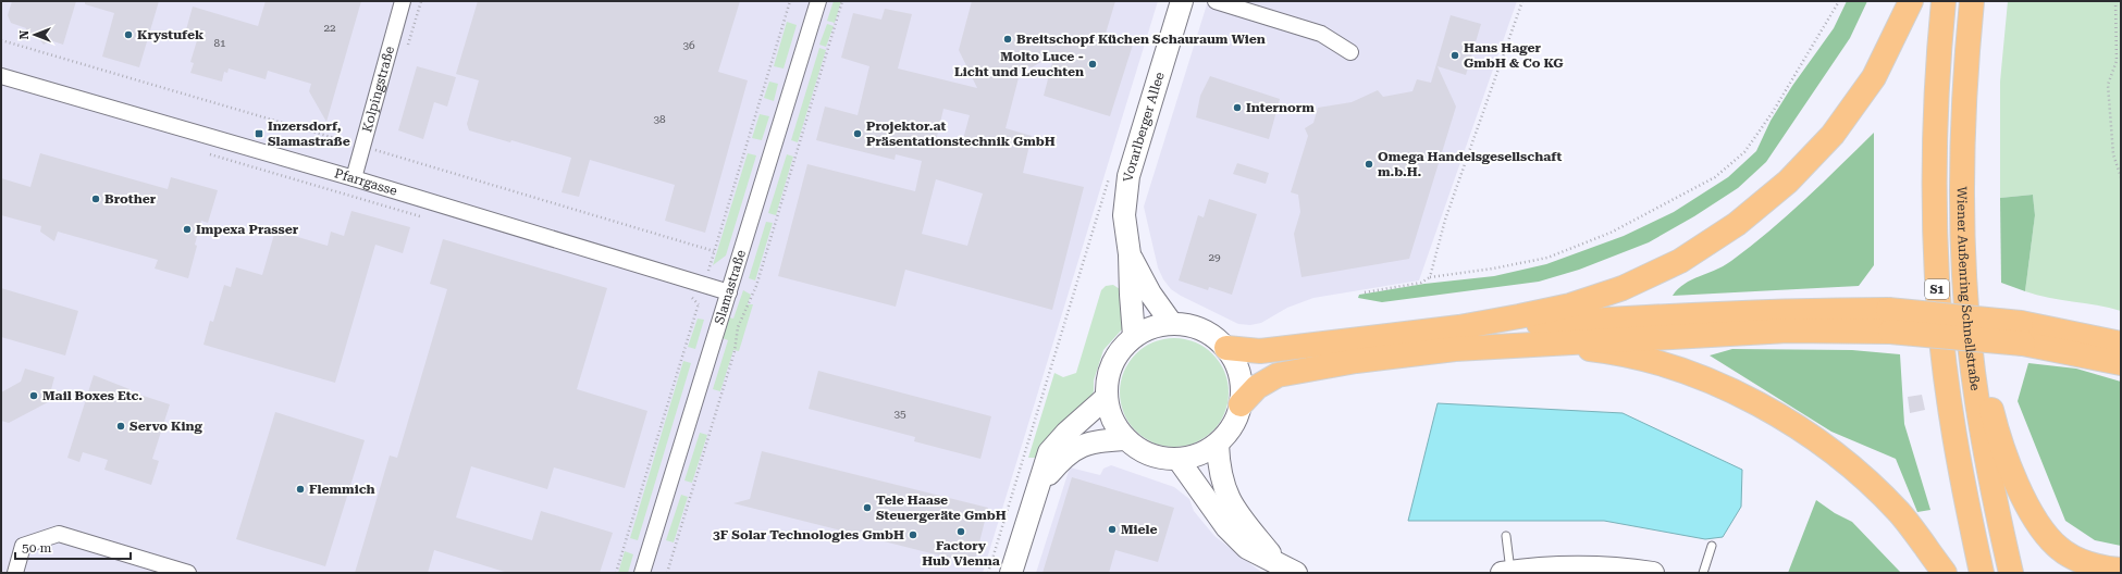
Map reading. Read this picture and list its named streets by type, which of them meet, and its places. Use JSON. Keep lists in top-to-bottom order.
{
  "streets": {
    "highway": ["Wiener Außenring Schnellstraße", "S1"],
    "main road": ["Vorarlberger Allee"],
    "street": ["Kolpingstraße", "Pfarrgasse", "Slamastraße"]
  },
  "crossings": [
    ["Kolpingstraße", "Pfarrgasse"],
    ["Pfarrgasse", "Slamastraße"]
  ],
  "places": {
    "other": [
      "Krystufek",
      "Breitschopf Küchen Schauraum Wien",
      "Hans Hager GmbH & Co KG",
      "Molto Luce - Licht und Leuchten",
      "Internorm",
      "Projektor.at Präsentationstechnik GmbH",
      "Omega Handelsgesellschaft m.b.H.",
      "Brother",
      "Impexa Prasser",
      "Mail Boxes Etc.",
      "Servo King",
      "Flemmich",
      "Tele Haase Steuergeräte GmbH",
      "Miele",
      "Factory Hub Vienna",
      "3F Solar Technologies GmbH"
    ],
    "transit": ["Inzersdorf, Slamastraße"]
  },
  "house_numbers": [
    "22",
    "81",
    "36",
    "38",
    "29",
    "35"
  ],
  "scale_bar": "50 m",
  "north": "left"
}
